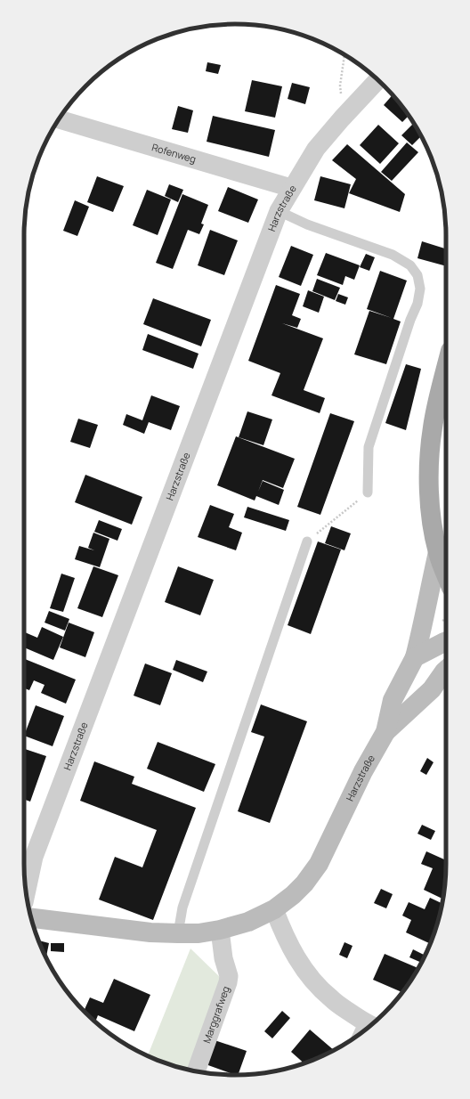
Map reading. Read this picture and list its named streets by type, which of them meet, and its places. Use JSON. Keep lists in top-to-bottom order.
{
  "streets": {
    "main road": ["Harzstraße"],
    "street": ["Rofenweg", "Marggrafweg"]
  },
  "crossings": [
    ["Rofenweg", "Harzstraße"],
    ["Harzstraße", "Marggrafweg"]
  ]
}
